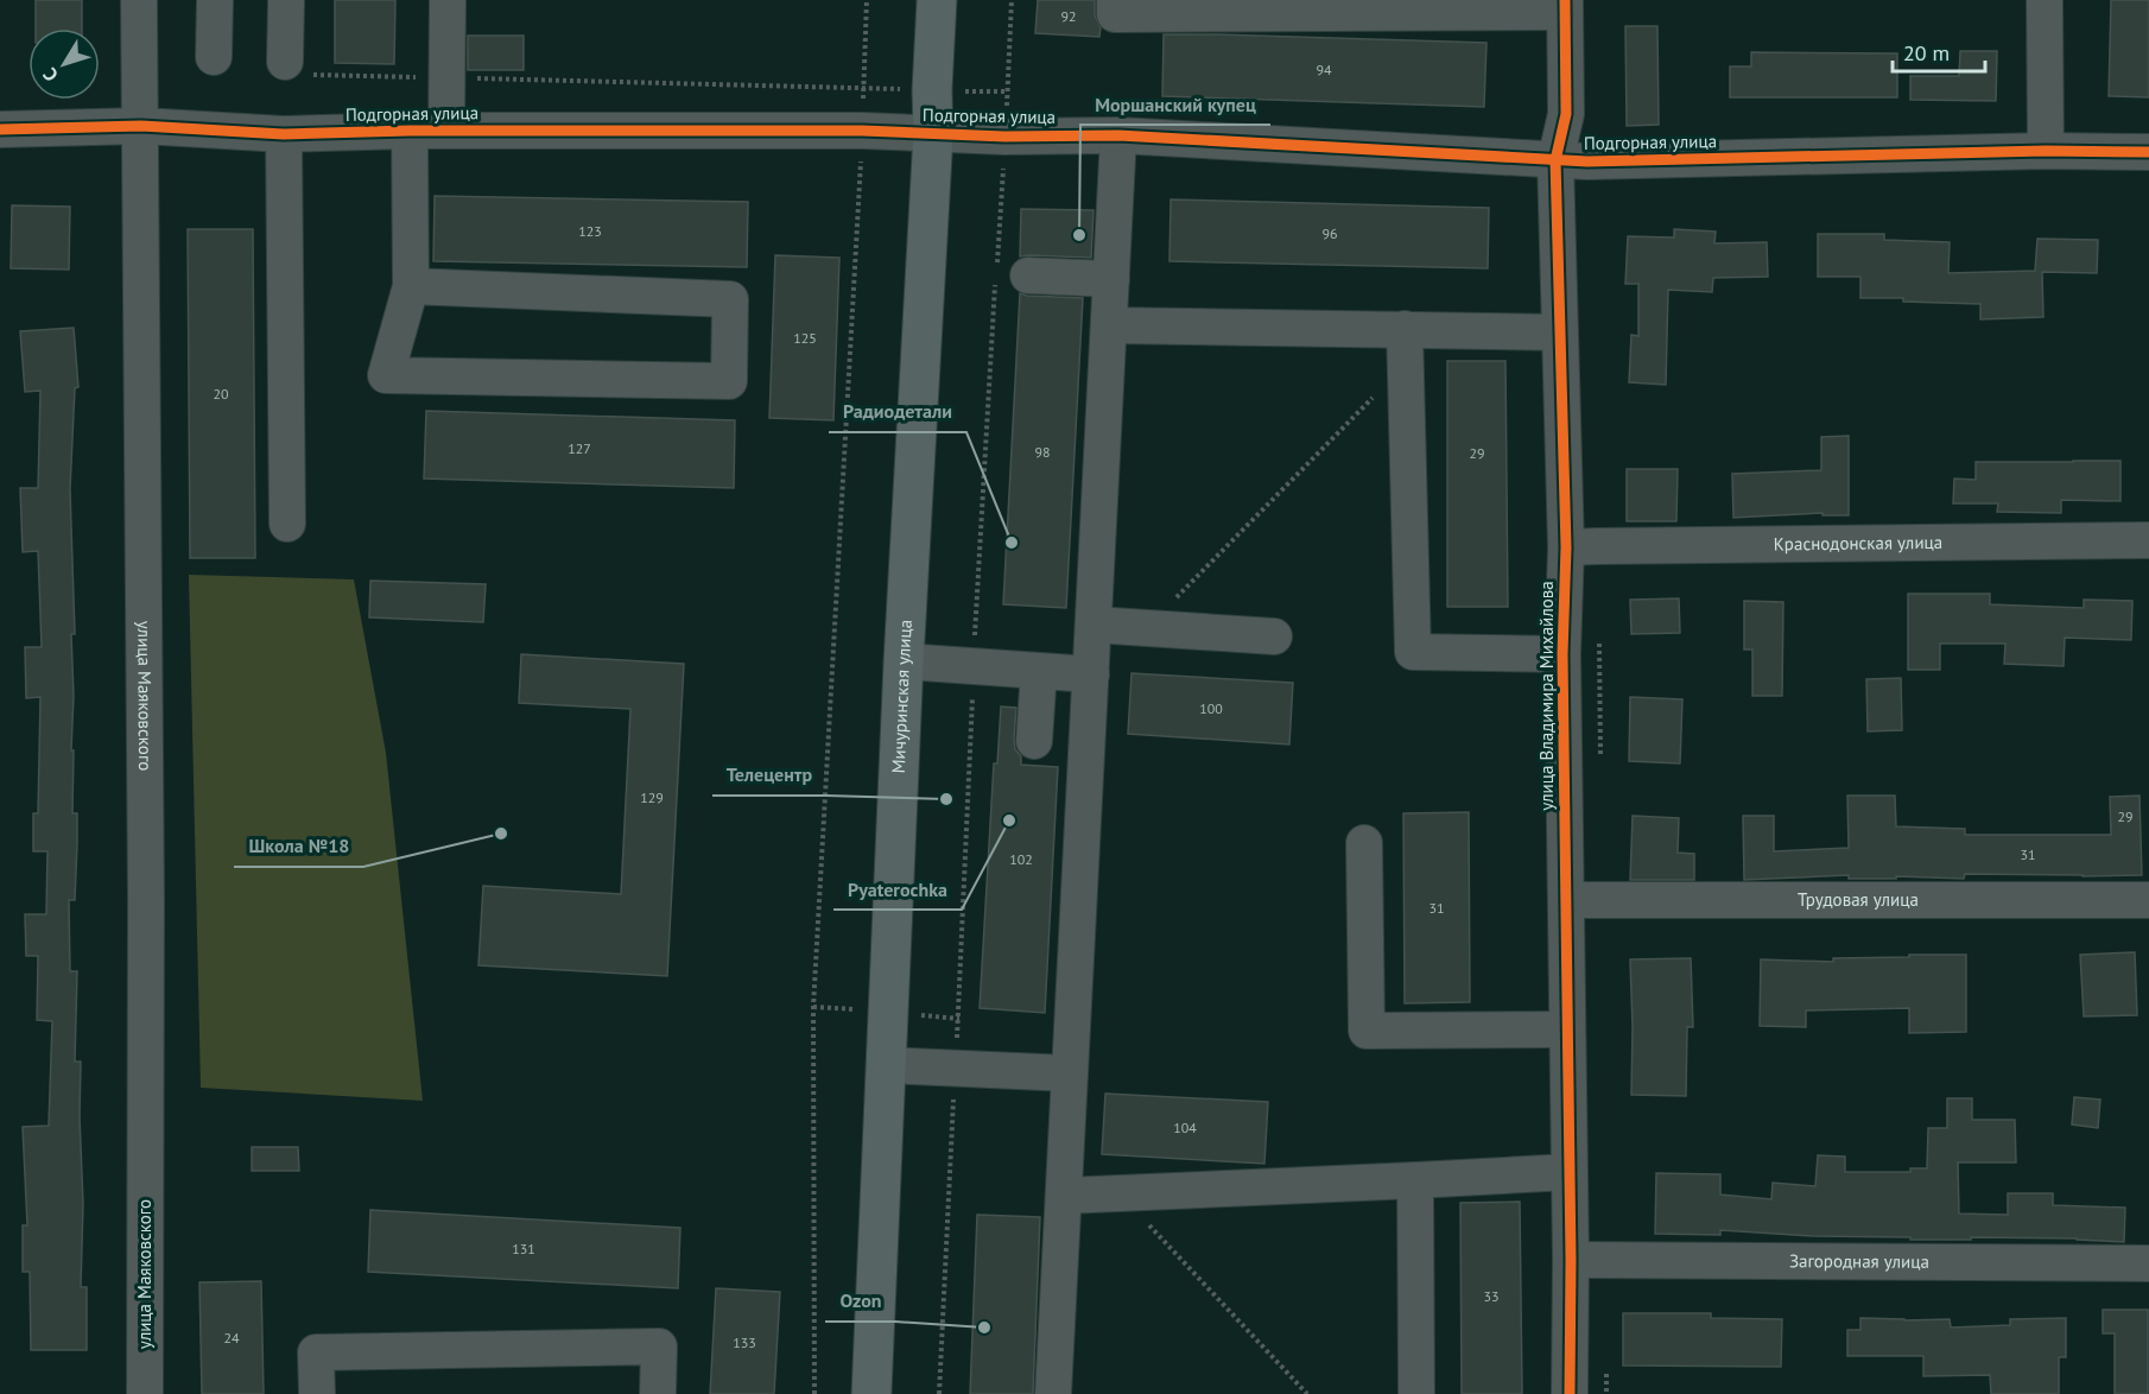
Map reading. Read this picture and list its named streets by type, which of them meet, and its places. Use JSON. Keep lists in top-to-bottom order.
{
  "streets": {
    "main road": ["Мичуринская улица"],
    "street": [
      "Подгорная улица",
      "Краснодонская улица",
      "улица Владимира Михайлова",
      "улица Маяковского",
      "Трудовая улица",
      "Загородная улица"
    ]
  },
  "crossings": [
    ["Подгорная улица", "улица Владимира Михайлова"],
    ["Подгорная улица", "улица Маяковского"],
    ["Подгорная улица", "Мичуринская улица"],
    ["Краснодонская улица", "улица Владимира Михайлова"],
    ["улица Владимира Михайлова", "Трудовая улица"],
    ["улица Владимира Михайлова", "Загородная улица"]
  ],
  "places": [
    "Моршанский купец",
    "Радиодетали",
    "Телецентр",
    "Pyaterochka",
    "Школа №18",
    "Ozon"
  ],
  "house_numbers": [
    "92",
    "94",
    "123",
    "96",
    "125",
    "20",
    "127",
    "98",
    "29",
    "100",
    "129",
    "29",
    "31",
    "102",
    "31",
    "104",
    "131",
    "33",
    "24",
    "133"
  ],
  "scale_bar": "20 m",
  "north": "bottom left"
}
